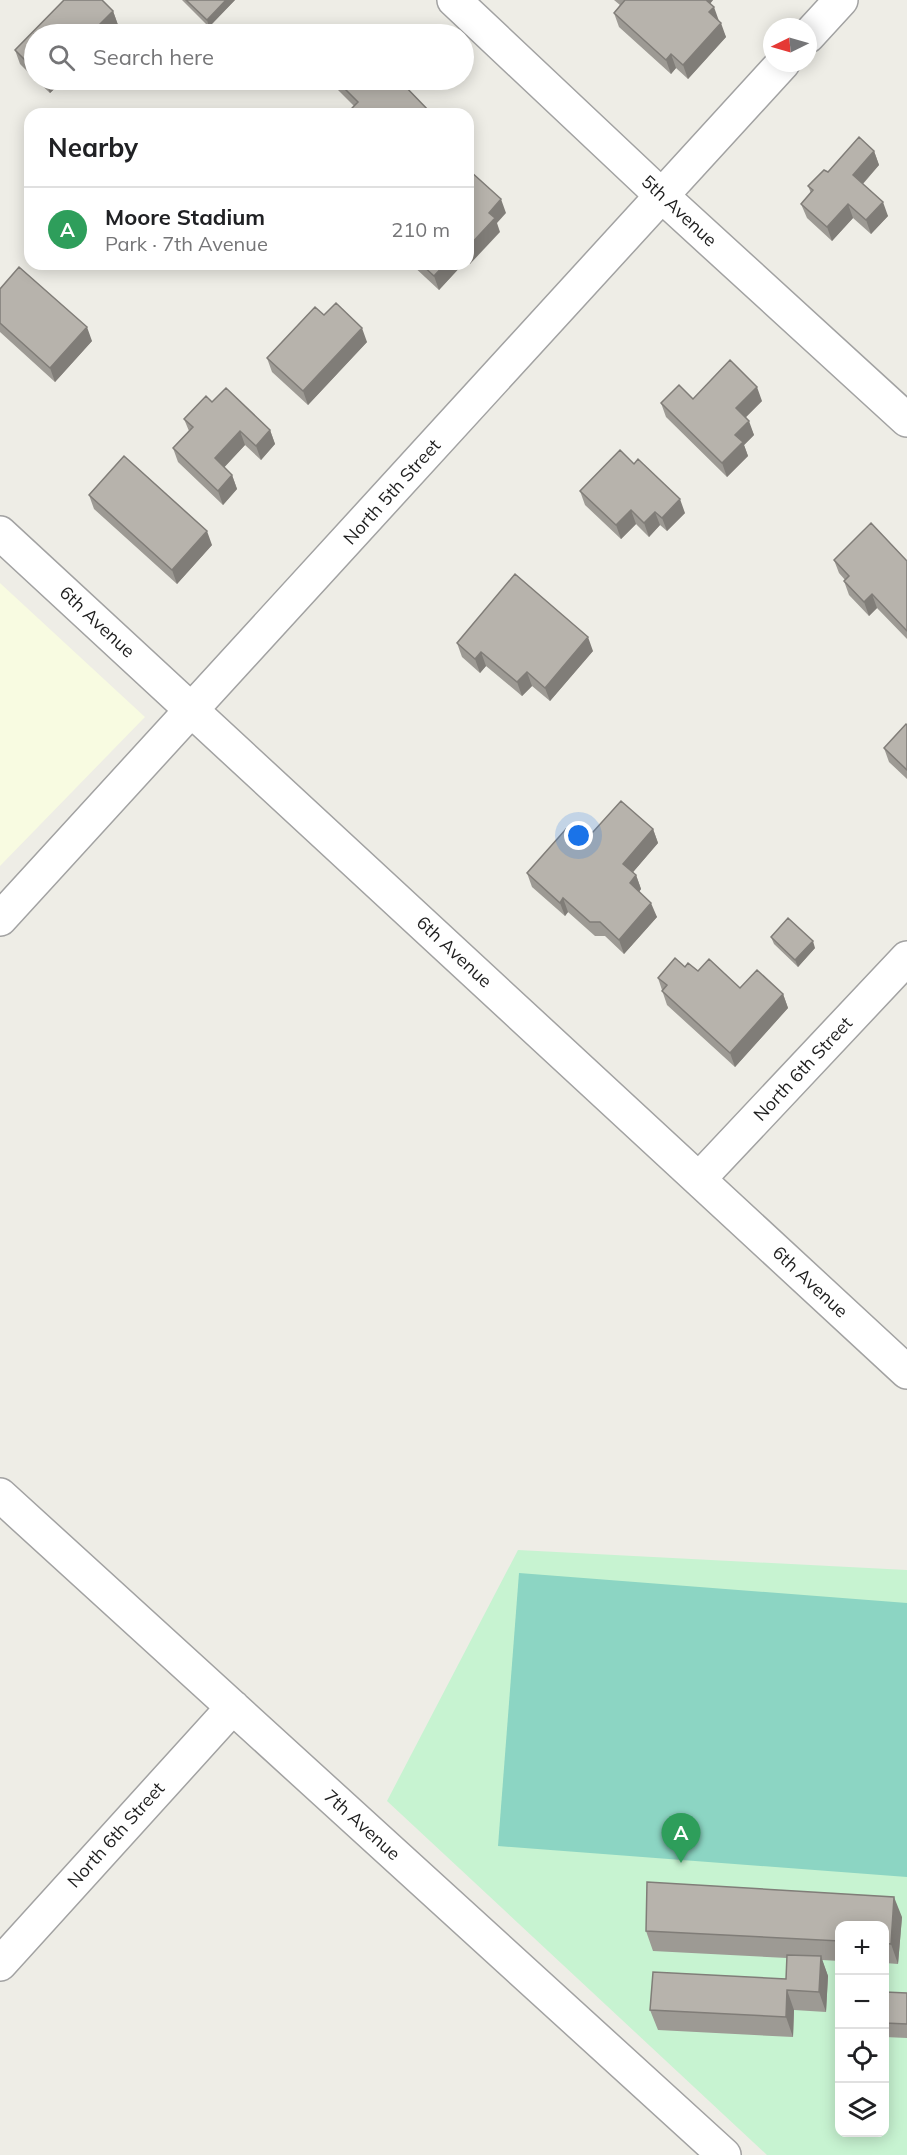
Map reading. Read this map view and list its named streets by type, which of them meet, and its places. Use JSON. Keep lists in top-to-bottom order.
{
  "streets": {
    "street": [
      "5th Avenue",
      "North 5th Street",
      "6th Avenue",
      "North 6th Street",
      "7th Avenue"
    ]
  },
  "crossings": [
    ["5th Avenue", "North 5th Street"],
    ["North 5th Street", "6th Avenue"],
    ["6th Avenue", "North 6th Street"],
    ["North 6th Street", "7th Avenue"]
  ],
  "north": "left",
  "page": {
    "search": "Search here",
    "heading": "Nearby",
    "list": [
      {
        "mark": "A",
        "name": "Moore Stadium",
        "note": "Park · 7th Avenue",
        "value": "210 m"
      }
    ],
    "pins": "A",
    "map_buttons": ["+", "−"]
  }
}
